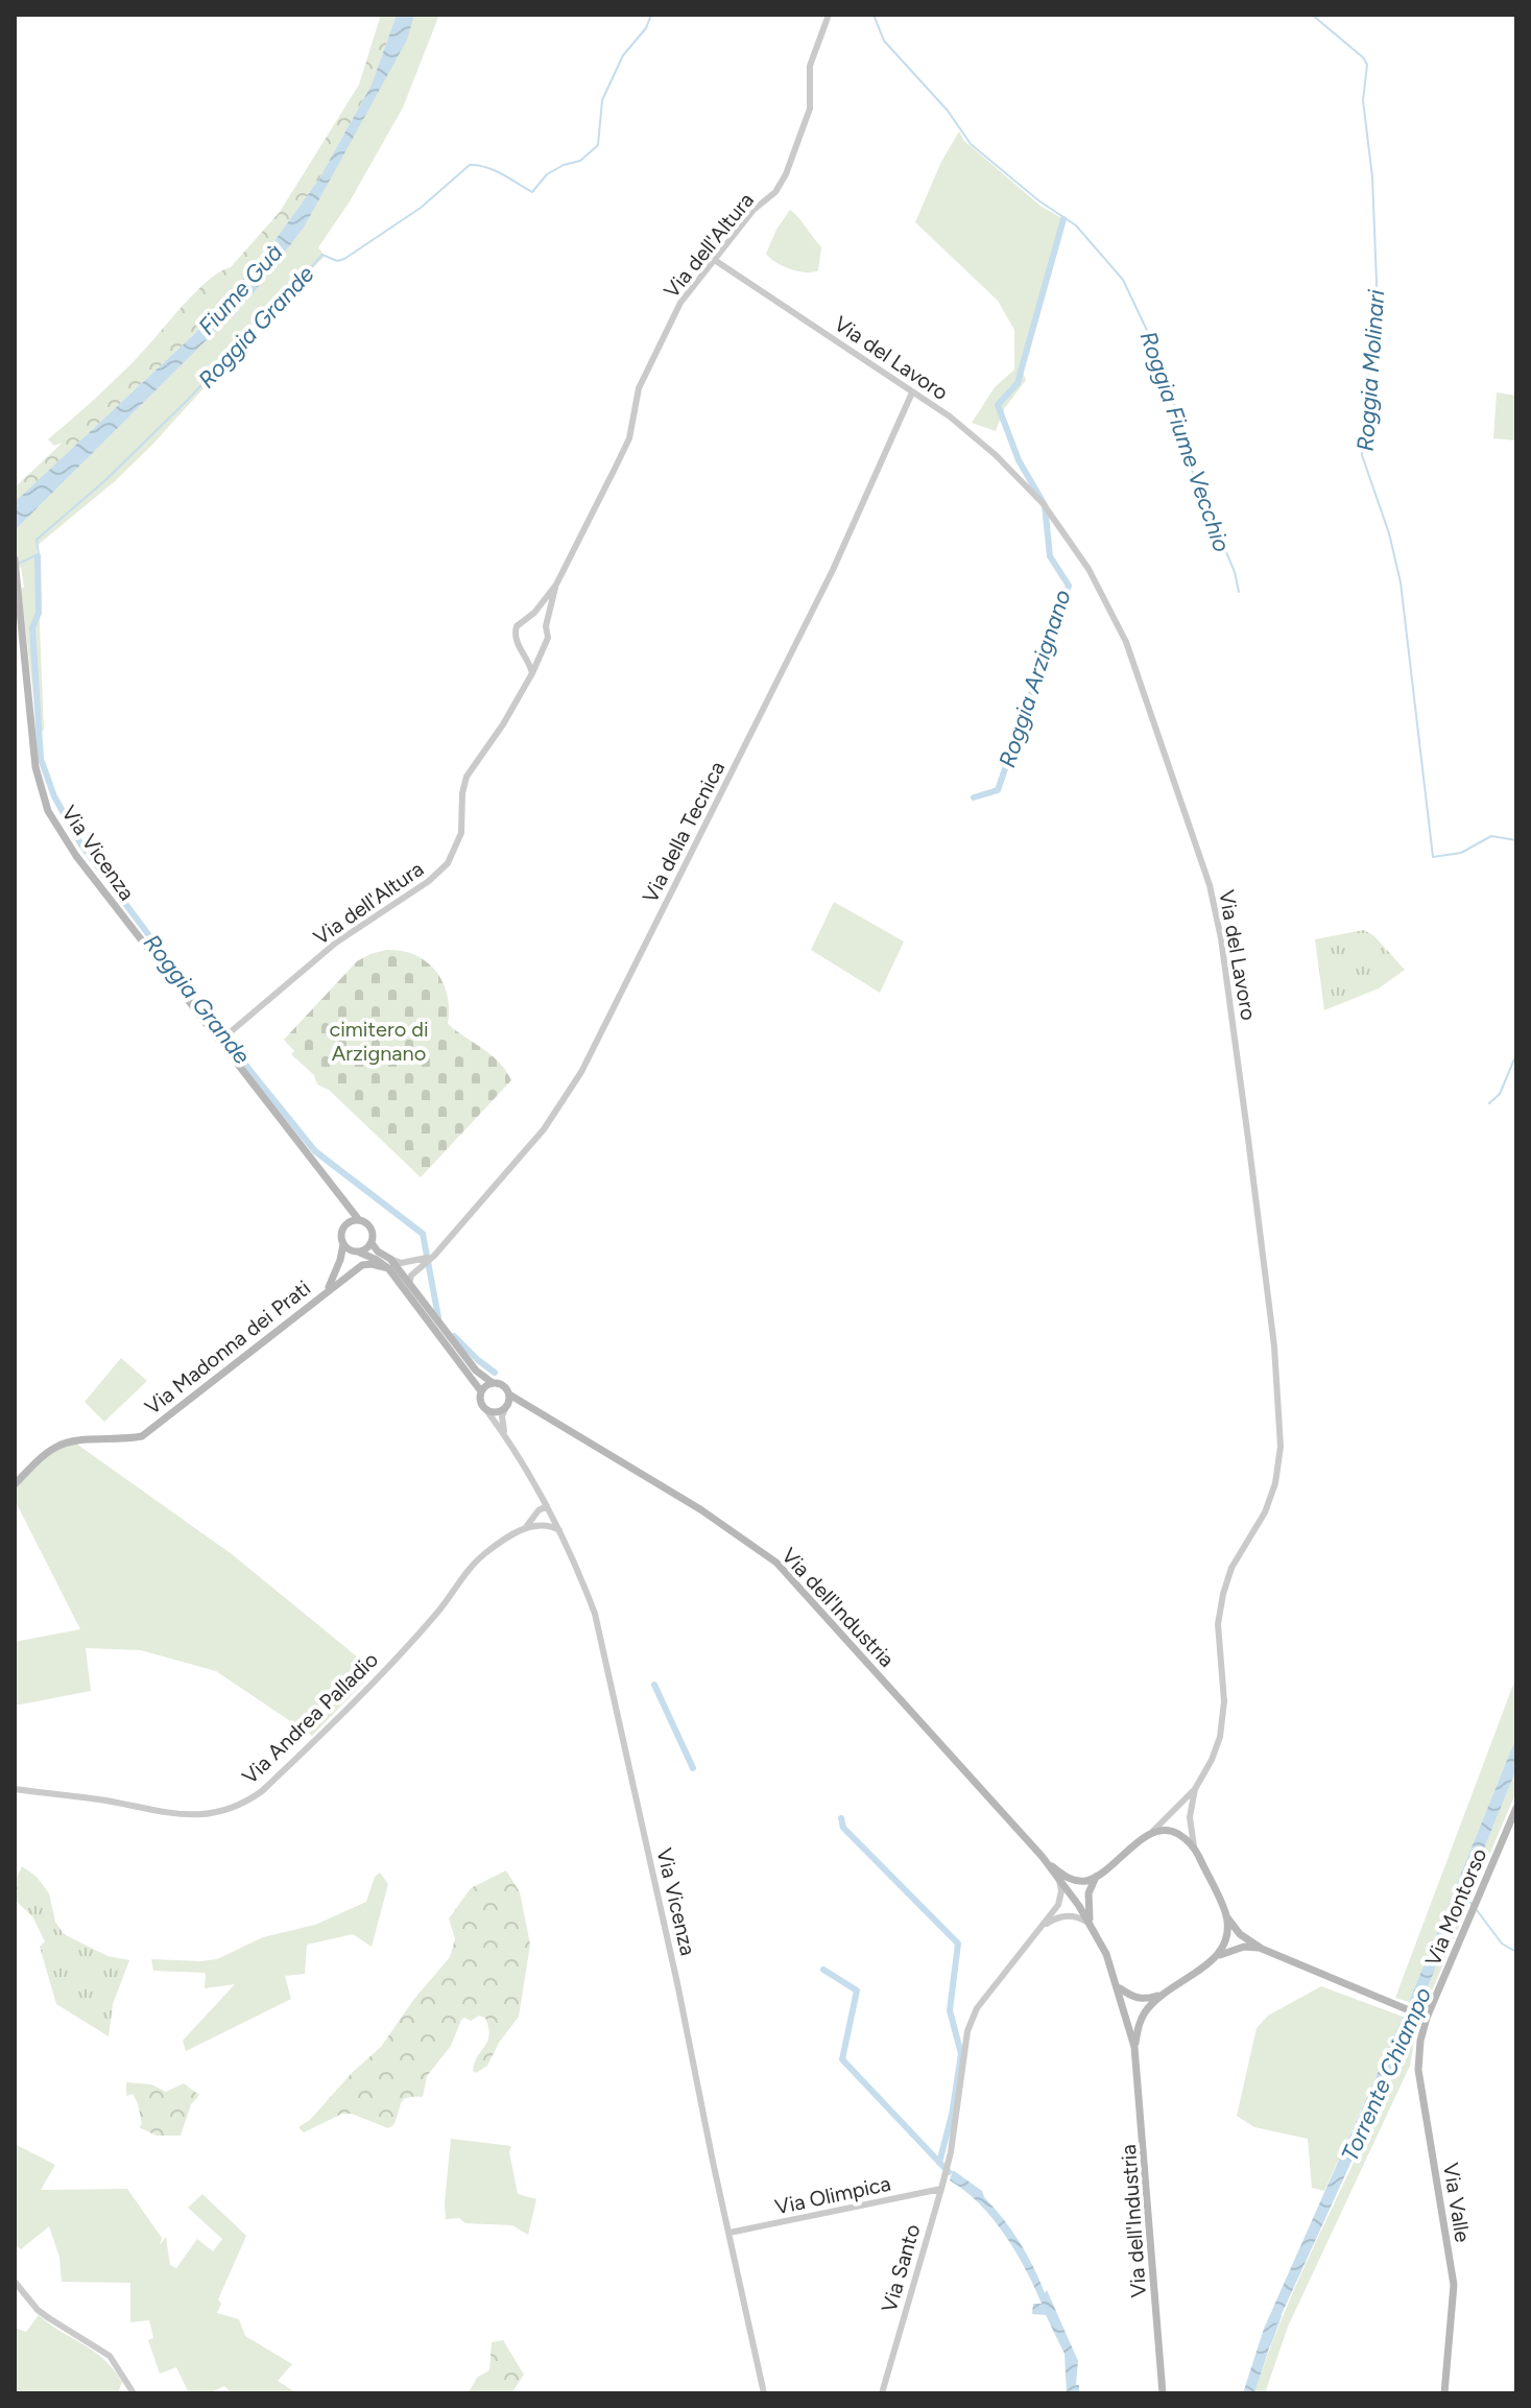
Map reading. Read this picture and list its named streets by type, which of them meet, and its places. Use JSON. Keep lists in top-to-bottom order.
{
  "streets": {
    "main road": [
      "Via Vicenza",
      "Via Madonna dei Prati",
      "Via dell'Industria",
      "Via Montorso",
      "Via Valle"
    ],
    "street": [
      "Via dell'Altura",
      "Via del Lavoro",
      "Via della Tecnica",
      "Via Andrea Palladio",
      "Via Olimpica",
      "Via Santo"
    ]
  },
  "crossings": [
    ["Via dell'Altura", "Via del Lavoro"],
    ["Via dell'Altura", "Via Vicenza"],
    ["Via del Lavoro", "Via della Tecnica"],
    ["Via del Lavoro", "Via dell'Industria"],
    ["Via della Tecnica", "Via Vicenza"],
    ["Via Vicenza", "Via Madonna dei Prati"],
    ["Via Vicenza", "Via dell'Industria"],
    ["Via Vicenza", "Via Olimpica"],
    ["Via dell'Industria", "Via Santo"],
    ["Via Montorso", "Via Valle"],
    ["Via Olimpica", "Via Santo"]
  ],
  "water": [
    "Fiume Guà",
    "Roggia Grande",
    "Roggia Molinari",
    "Roggia Fiume Vecchio",
    "Roggia Arzignano",
    "Torrente Chiampo"
  ],
  "parks": ["cimitero di Arzignano"]
}
